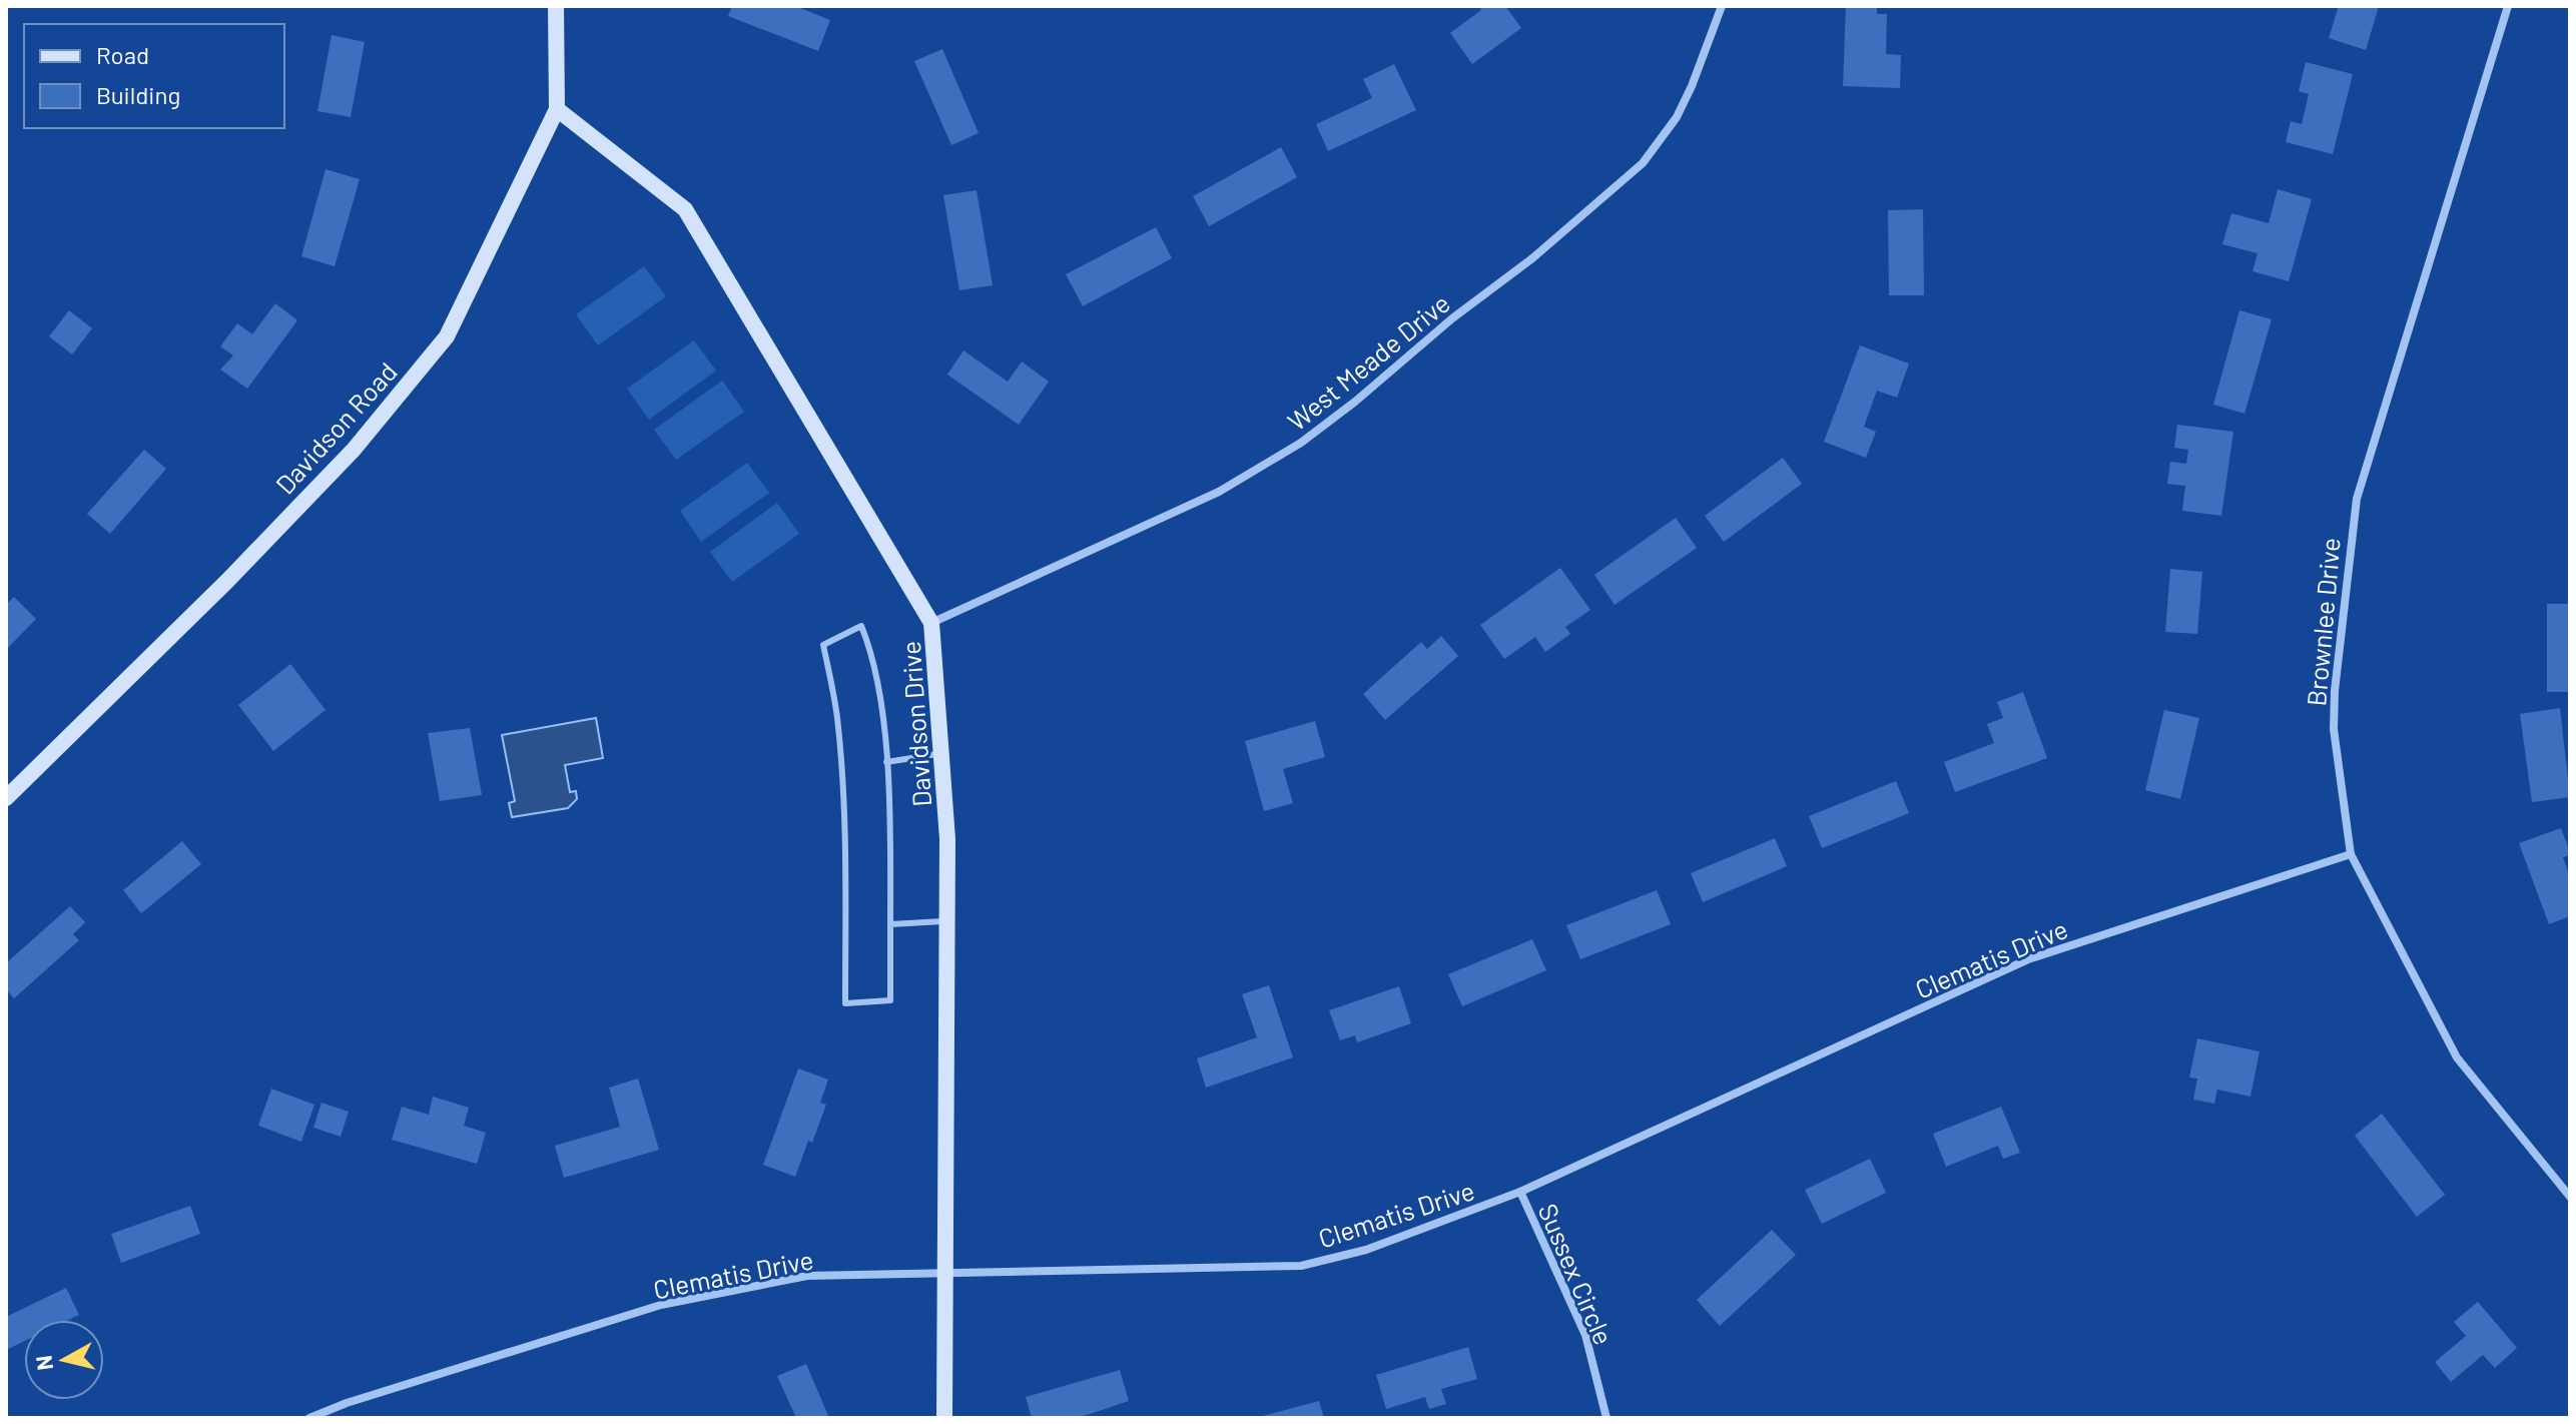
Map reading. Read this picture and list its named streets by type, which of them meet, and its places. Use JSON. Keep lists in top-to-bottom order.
{
  "streets": {
    "street": [
      "West Meade Drive",
      "Davidson Road",
      "Brownlee Drive",
      "Davidson Drive",
      "Clematis Drive",
      "Sussex Circle"
    ]
  },
  "crossings": [
    ["West Meade Drive", "Davidson Drive"],
    ["Davidson Road", "Davidson Drive"],
    ["Brownlee Drive", "Clematis Drive"],
    ["Davidson Drive", "Clematis Drive"],
    ["Clematis Drive", "Sussex Circle"]
  ],
  "legend": ["Road", "Building"],
  "north": "left"
}
